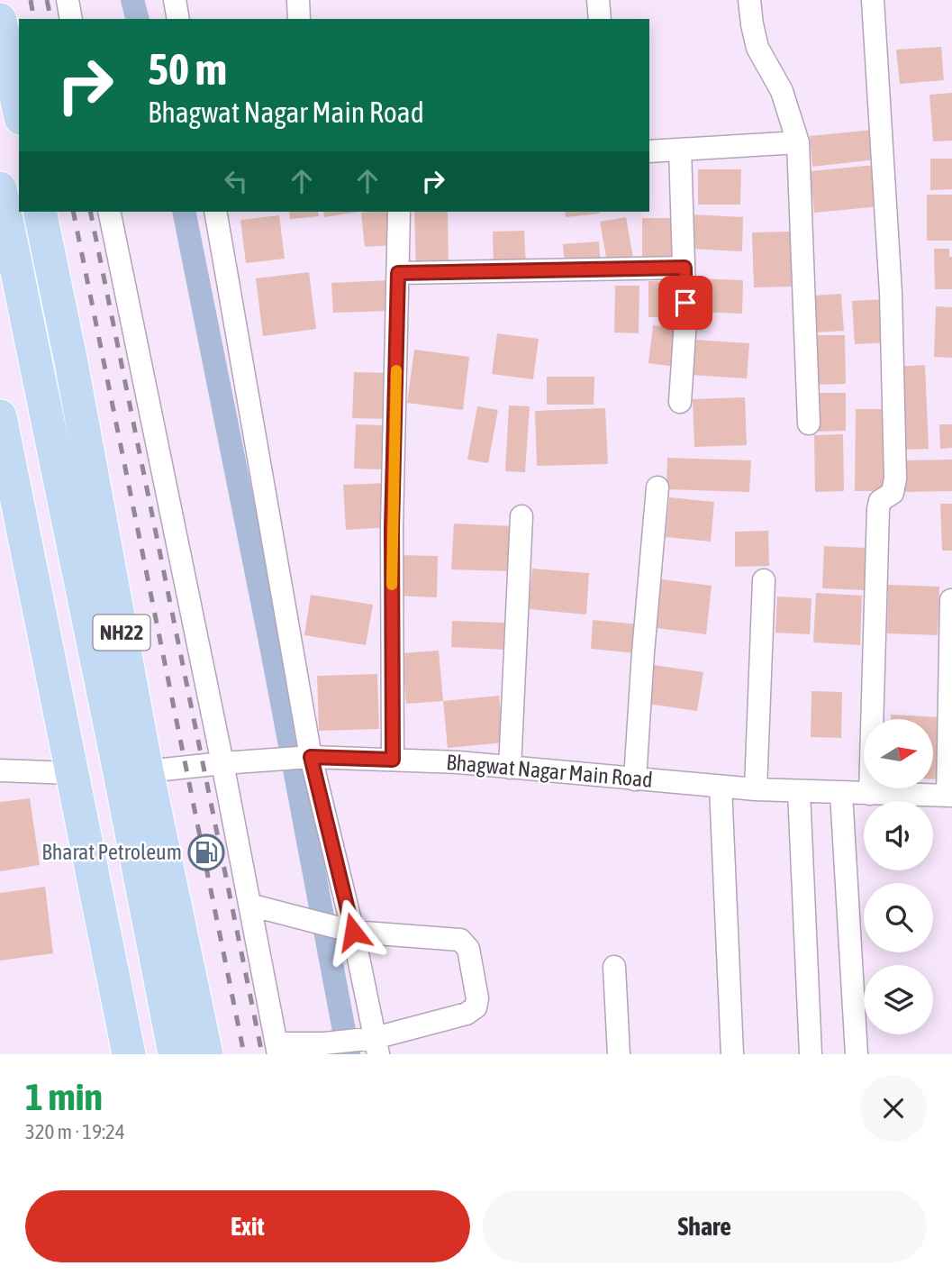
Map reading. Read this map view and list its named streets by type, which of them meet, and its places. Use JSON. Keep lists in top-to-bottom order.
{
  "streets": {
    "highway": ["NH22"],
    "street": ["Bhagwat Nagar Main Road"]
  },
  "crossings": [
    ["NH22", "Bhagwat Nagar Main Road"]
  ],
  "places": {
    "fuel station": ["Bharat Petroleum"]
  },
  "north": "right",
  "page": {
    "turn": ["50 m", "Bhagwat Nagar Main Road"],
    "heading": ["1 min", "320 m · 19:24"],
    "buttons": ["Exit", "Share"]
  }
}
